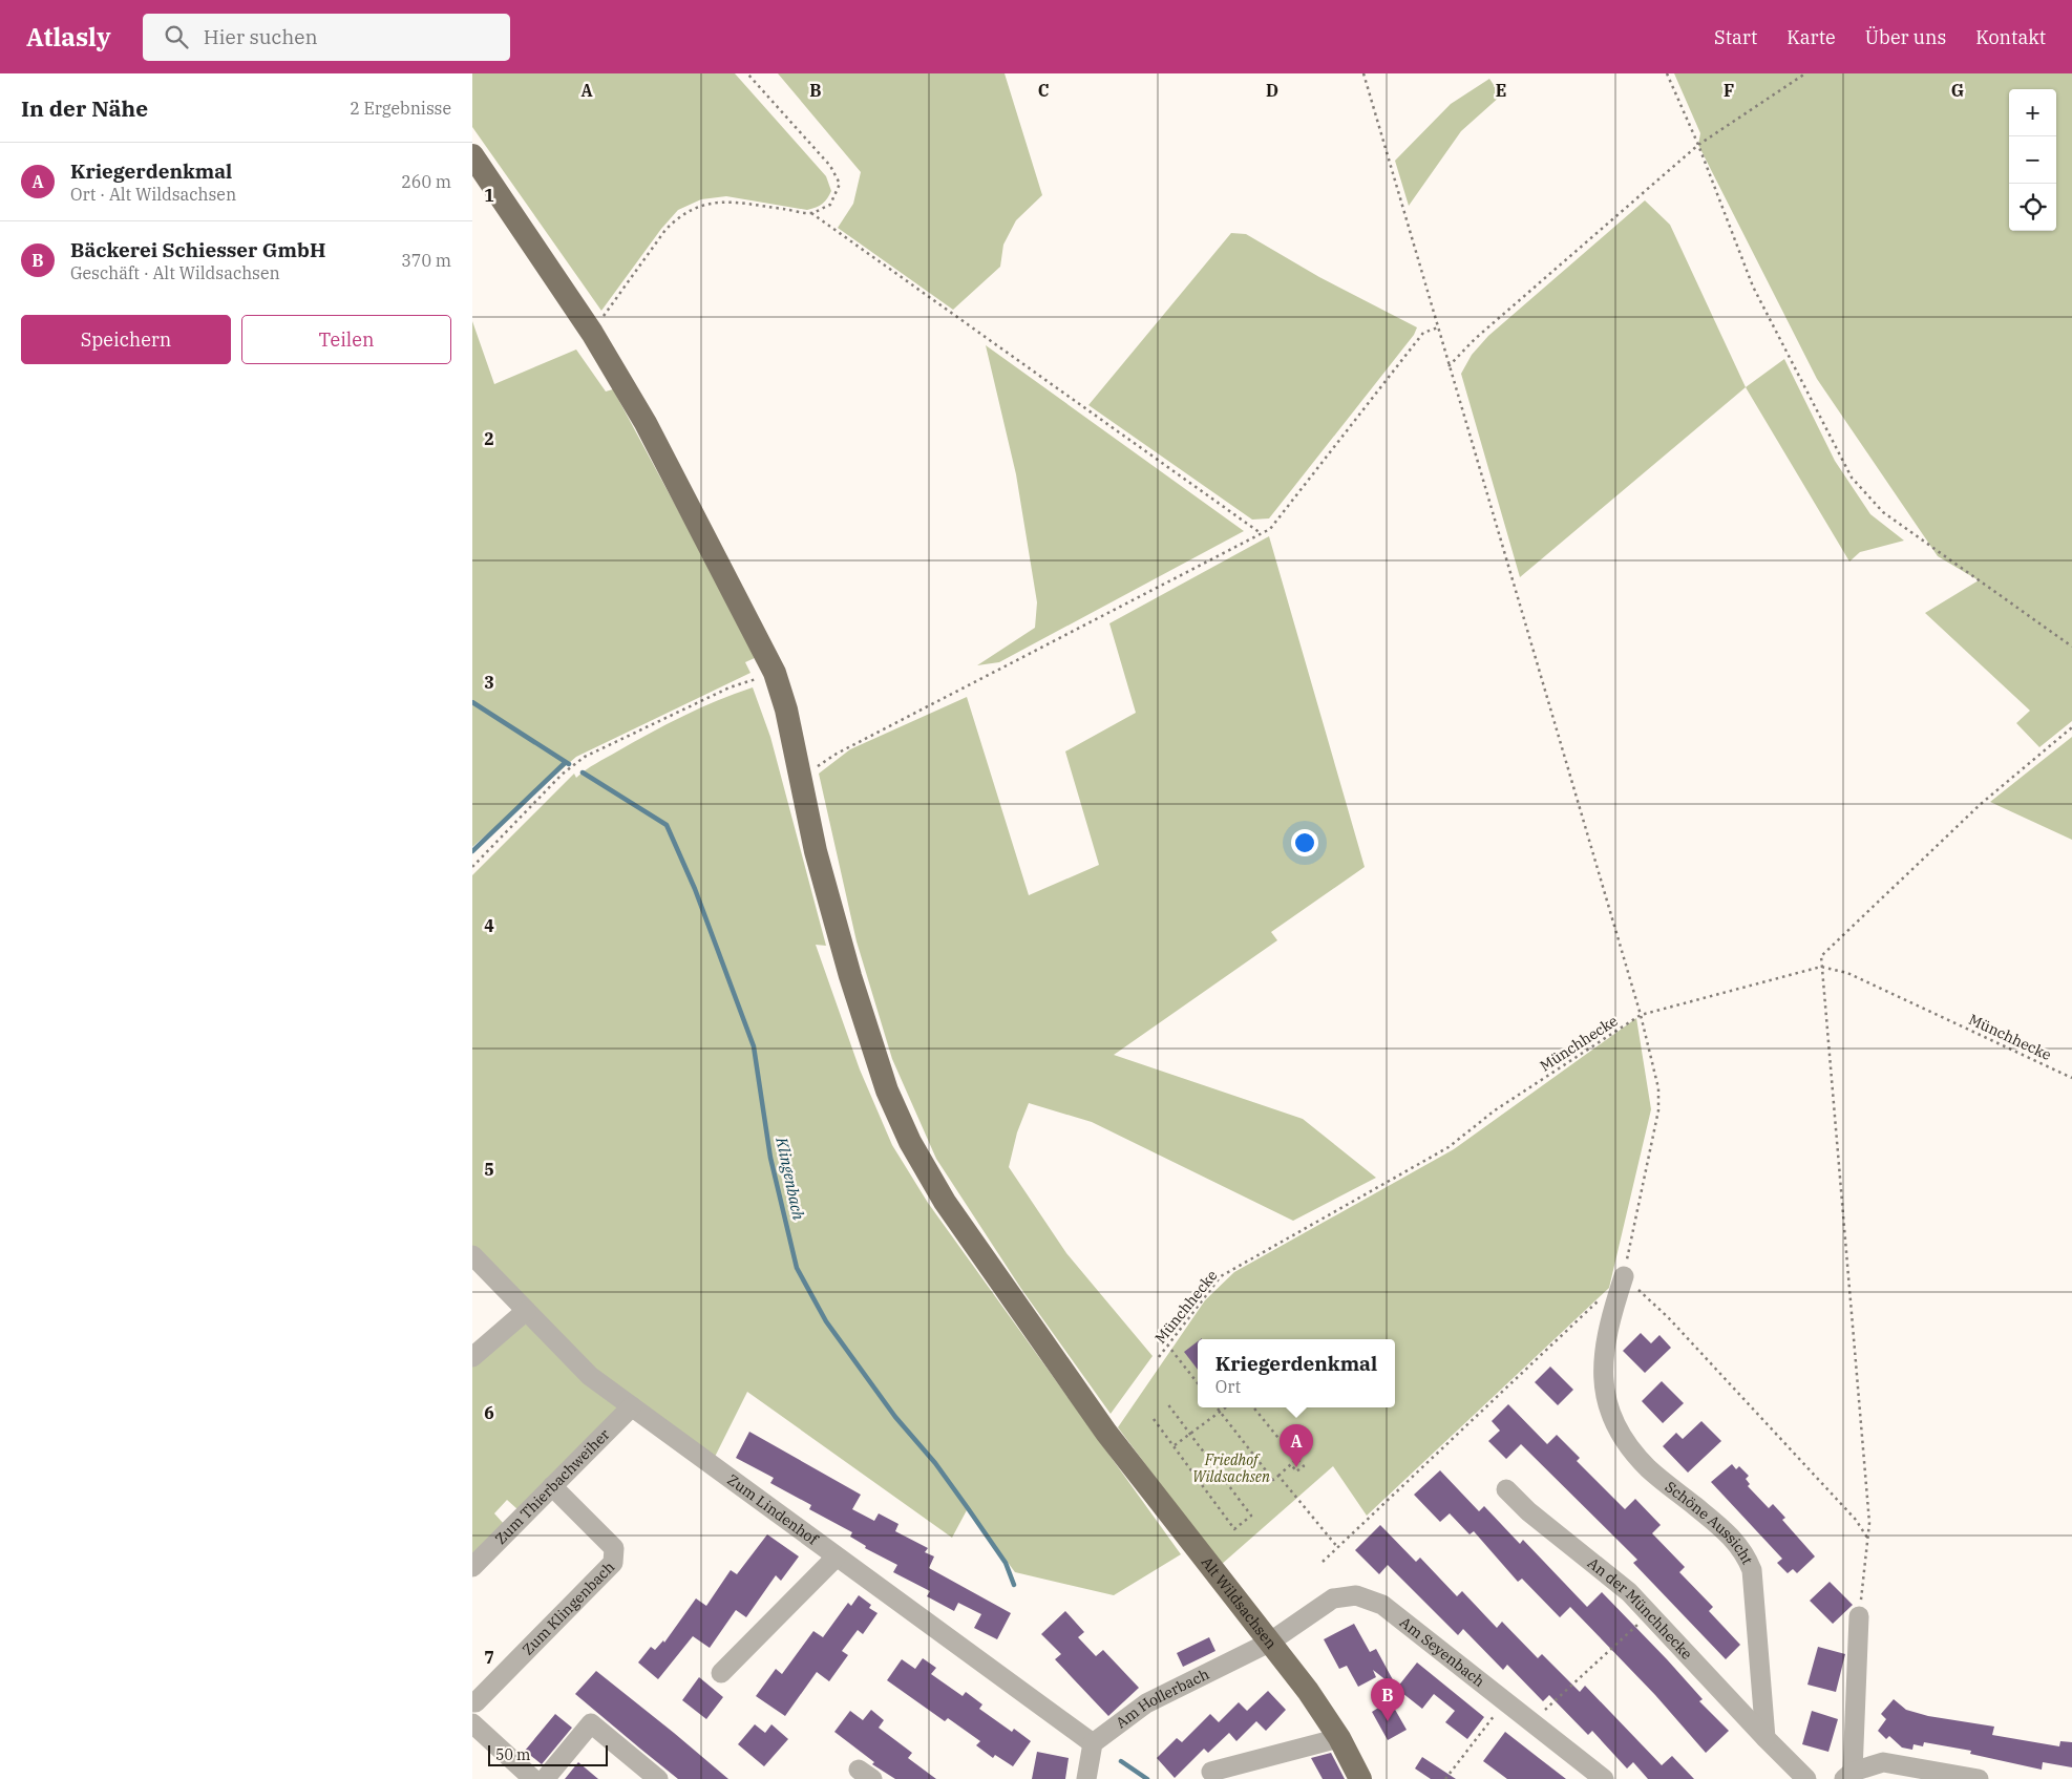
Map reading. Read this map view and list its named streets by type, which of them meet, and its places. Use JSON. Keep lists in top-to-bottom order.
{
  "streets": {
    "main road": ["Alt Wildsachsen"],
    "street": [
      "Zum Thierbachweiher",
      "Zum Lindenhof",
      "Schöne Aussicht",
      "Zum Klingenbach",
      "An der Münchhecke",
      "Am Seyenbach",
      "Am Hollerbach"
    ],
    "path": ["Münchhecke"]
  },
  "crossings": [
    ["Zum Thierbachweiher", "Zum Lindenhof"],
    ["Zum Thierbachweiher", "Zum Klingenbach"],
    ["Zum Lindenhof", "Am Hollerbach"],
    ["Schöne Aussicht", "An der Münchhecke"],
    ["Alt Wildsachsen", "Am Seyenbach"],
    ["Alt Wildsachsen", "Am Hollerbach"],
    ["Am Seyenbach", "Am Hollerbach"]
  ],
  "water": ["Klingenbach"],
  "parks": ["Friedhof Wildsachsen"],
  "scale_bar": "50 m",
  "page": {
    "header": "Atlasly",
    "search": "Hier suchen",
    "nav": [
      "Start",
      "Karte",
      "Über uns",
      "Kontakt"
    ],
    "heading": ["In der Nähe", "2 Ergebnisse"],
    "map_buttons": ["+", "−"],
    "list": [
      {
        "mark": "A",
        "name": "Kriegerdenkmal",
        "note": "Ort · Alt Wildsachsen",
        "value": "260 m"
      },
      {
        "mark": "B",
        "name": "Bäckerei Schiesser GmbH",
        "note": "Geschäft · Alt Wildsachsen",
        "value": "370 m"
      }
    ],
    "buttons": ["Speichern", "Teilen"],
    "popup": ["Kriegerdenkmal", "Ort"],
    "pins": ["A", "B"],
    "scale": "50 m"
  },
  "grid": {
    "columns": [
      "A",
      "B",
      "C",
      "D",
      "E",
      "F",
      "G"
    ],
    "rows": [
      "1",
      "2",
      "3",
      "4",
      "5",
      "6",
      "7"
    ]
  }
}
